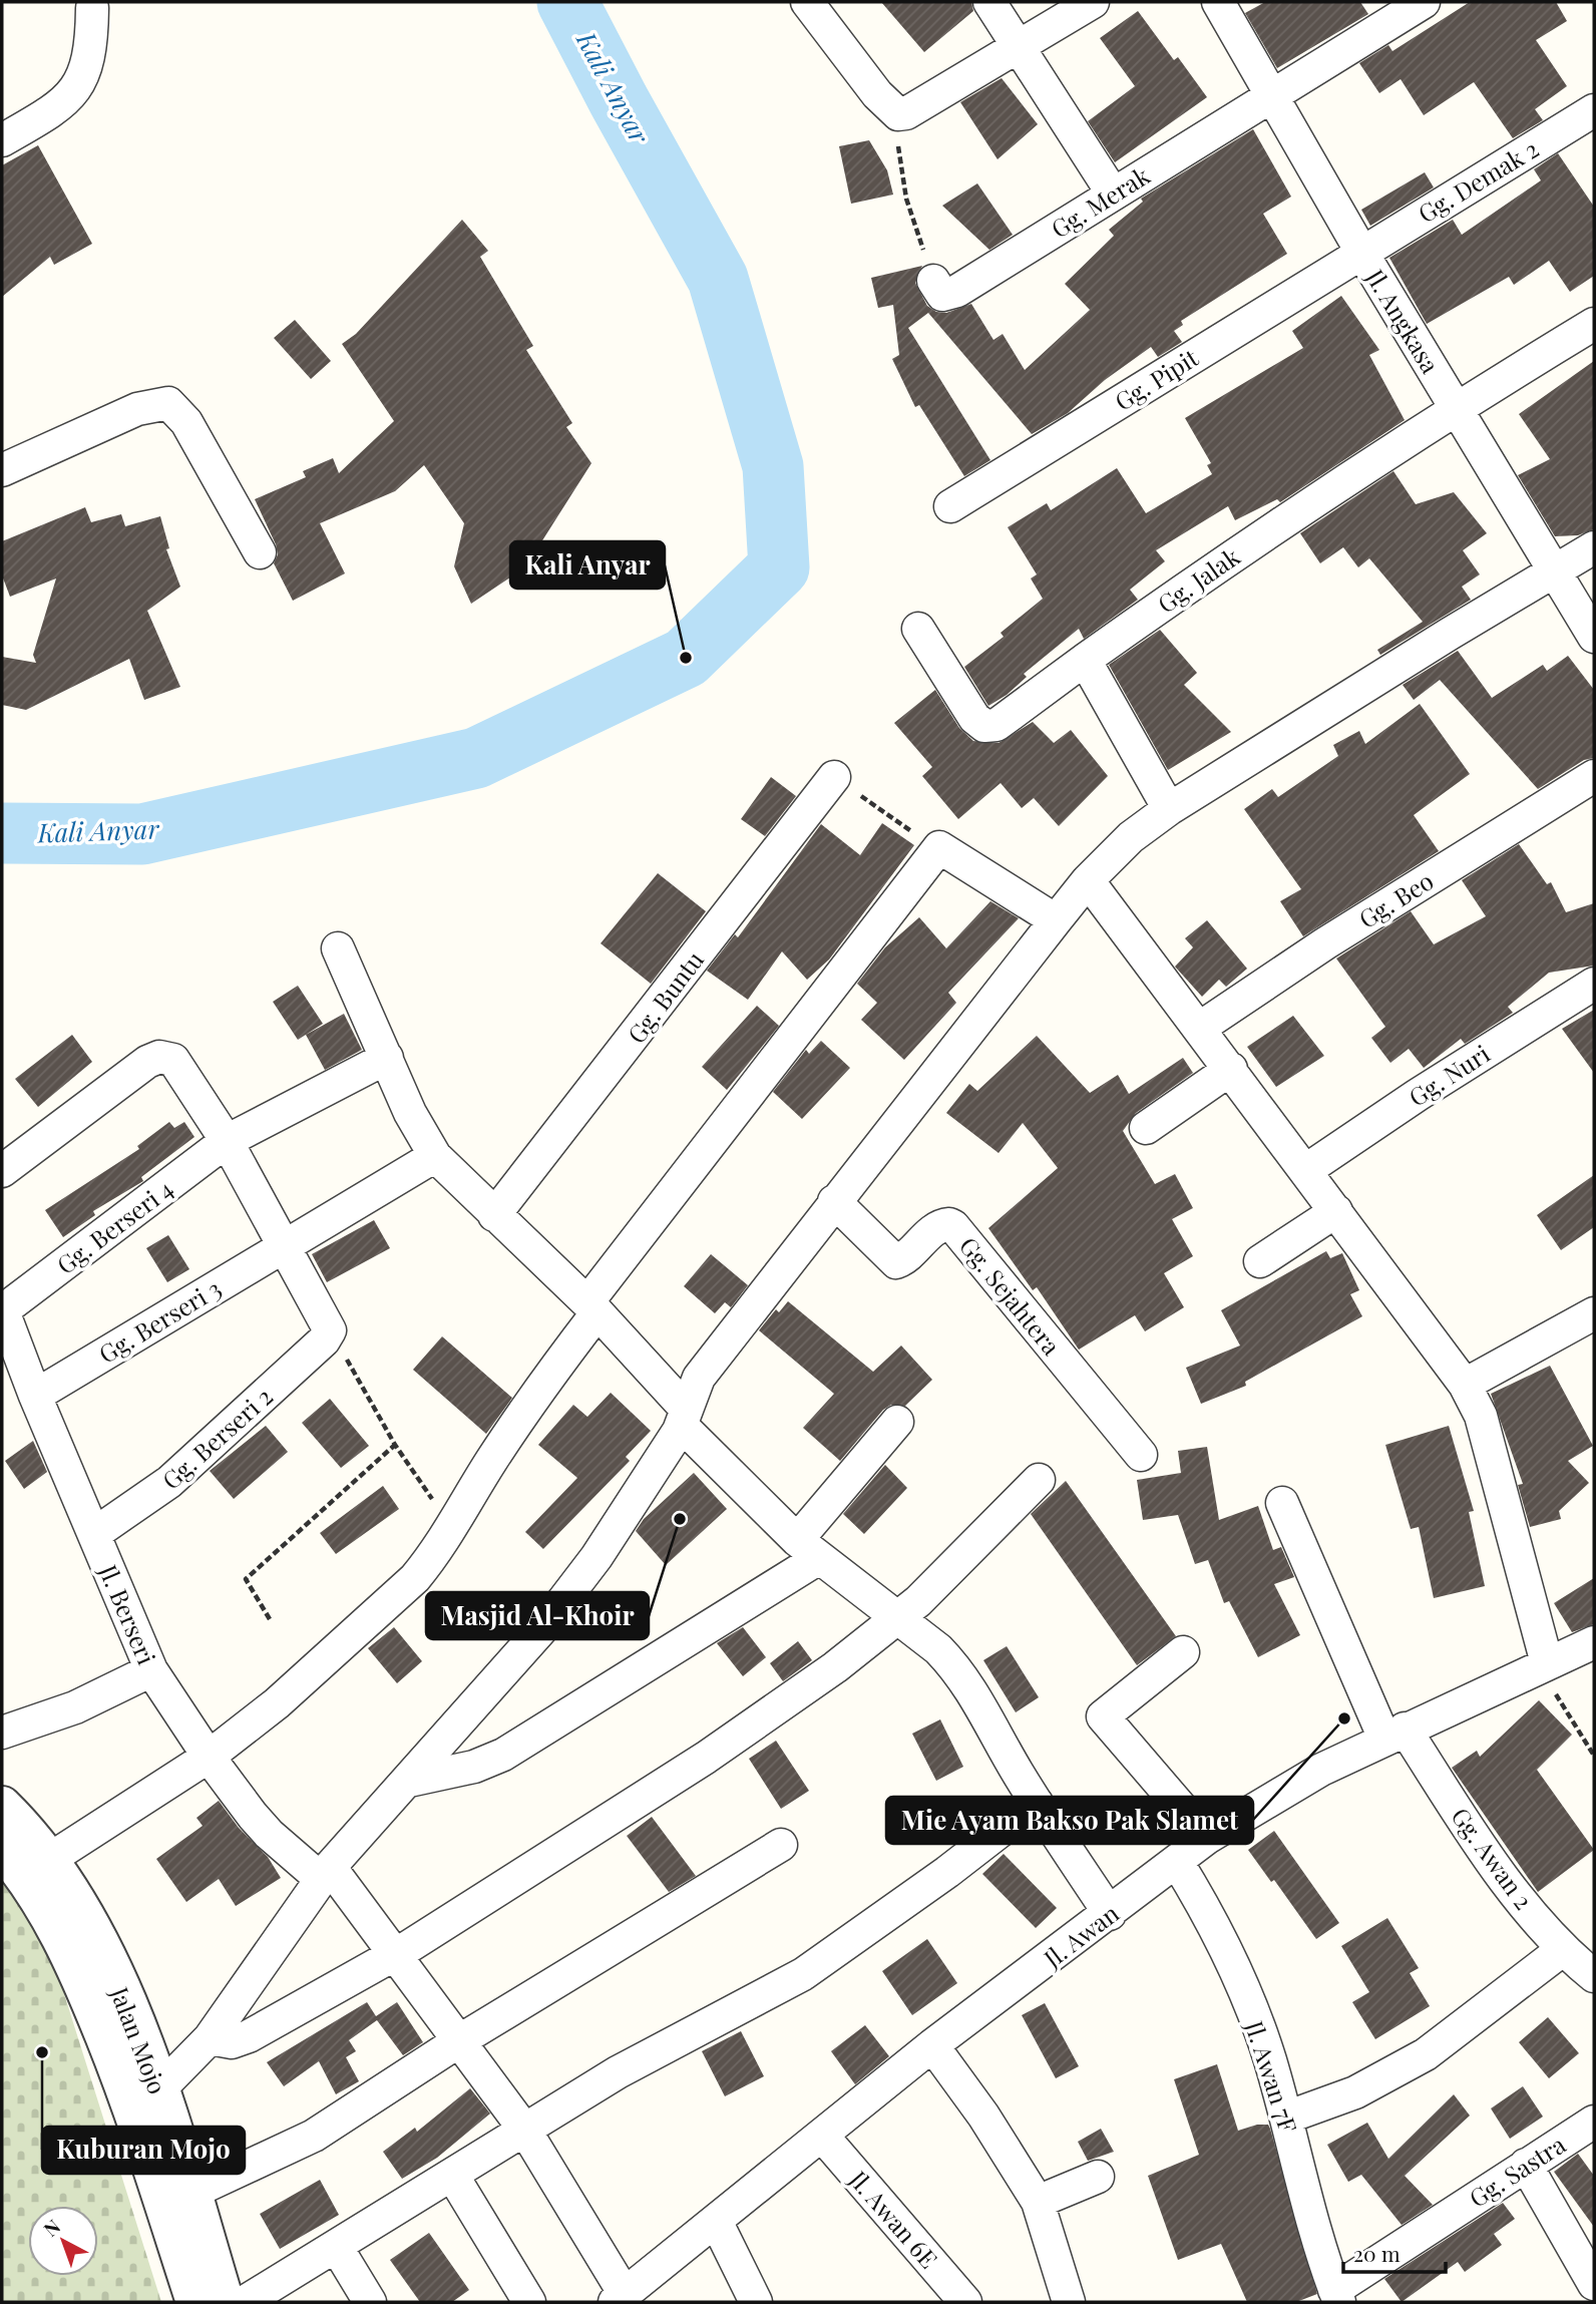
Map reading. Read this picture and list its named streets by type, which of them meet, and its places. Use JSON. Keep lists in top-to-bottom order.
{
  "streets": {
    "street": [
      "Gg. Demak 2",
      "Gg. Merak",
      "Jl. Angkasa",
      "Gg. Pipit",
      "Gg. Jalak",
      "Gg. Beo",
      "Gg. Buntu",
      "Gg. Nuri",
      "Gg. Berseri 4",
      "Gg. Sejahtera",
      "Gg. Berseri 3",
      "Gg. Berseri 2",
      "Jl. Berseri",
      "Gg. Awan 2",
      "Jl. Awan",
      "Jalan Mojo",
      "Jl. Awan 7F",
      "Gg. Sastra",
      "Jl. Awan 6E"
    ]
  },
  "crossings": [
    ["Gg. Demak 2", "Jl. Angkasa"],
    ["Gg. Demak 2", "Gg. Pipit"],
    ["Gg. Merak", "Jl. Angkasa"],
    ["Jl. Angkasa", "Gg. Pipit"],
    ["Jl. Angkasa", "Gg. Jalak"],
    ["Gg. Berseri 4", "Jl. Berseri"],
    ["Gg. Berseri 3", "Jl. Berseri"],
    ["Gg. Berseri 2", "Jl. Berseri"],
    ["Jl. Berseri", "Jl. Awan"],
    ["Gg. Awan 2", "Jl. Awan"],
    ["Jl. Awan", "Jl. Awan 7F"],
    ["Jl. Awan", "Jl. Awan 6E"],
    ["Jl. Awan 7F", "Gg. Sastra"]
  ],
  "water": ["Kali Anyar"],
  "places": [
    "Kali Anyar",
    "Masjid Al-Khoir",
    "Mie Ayam Bakso Pak Slamet",
    "Kuburan Mojo"
  ],
  "scale_bar": "20 m",
  "north": "top left"
}
